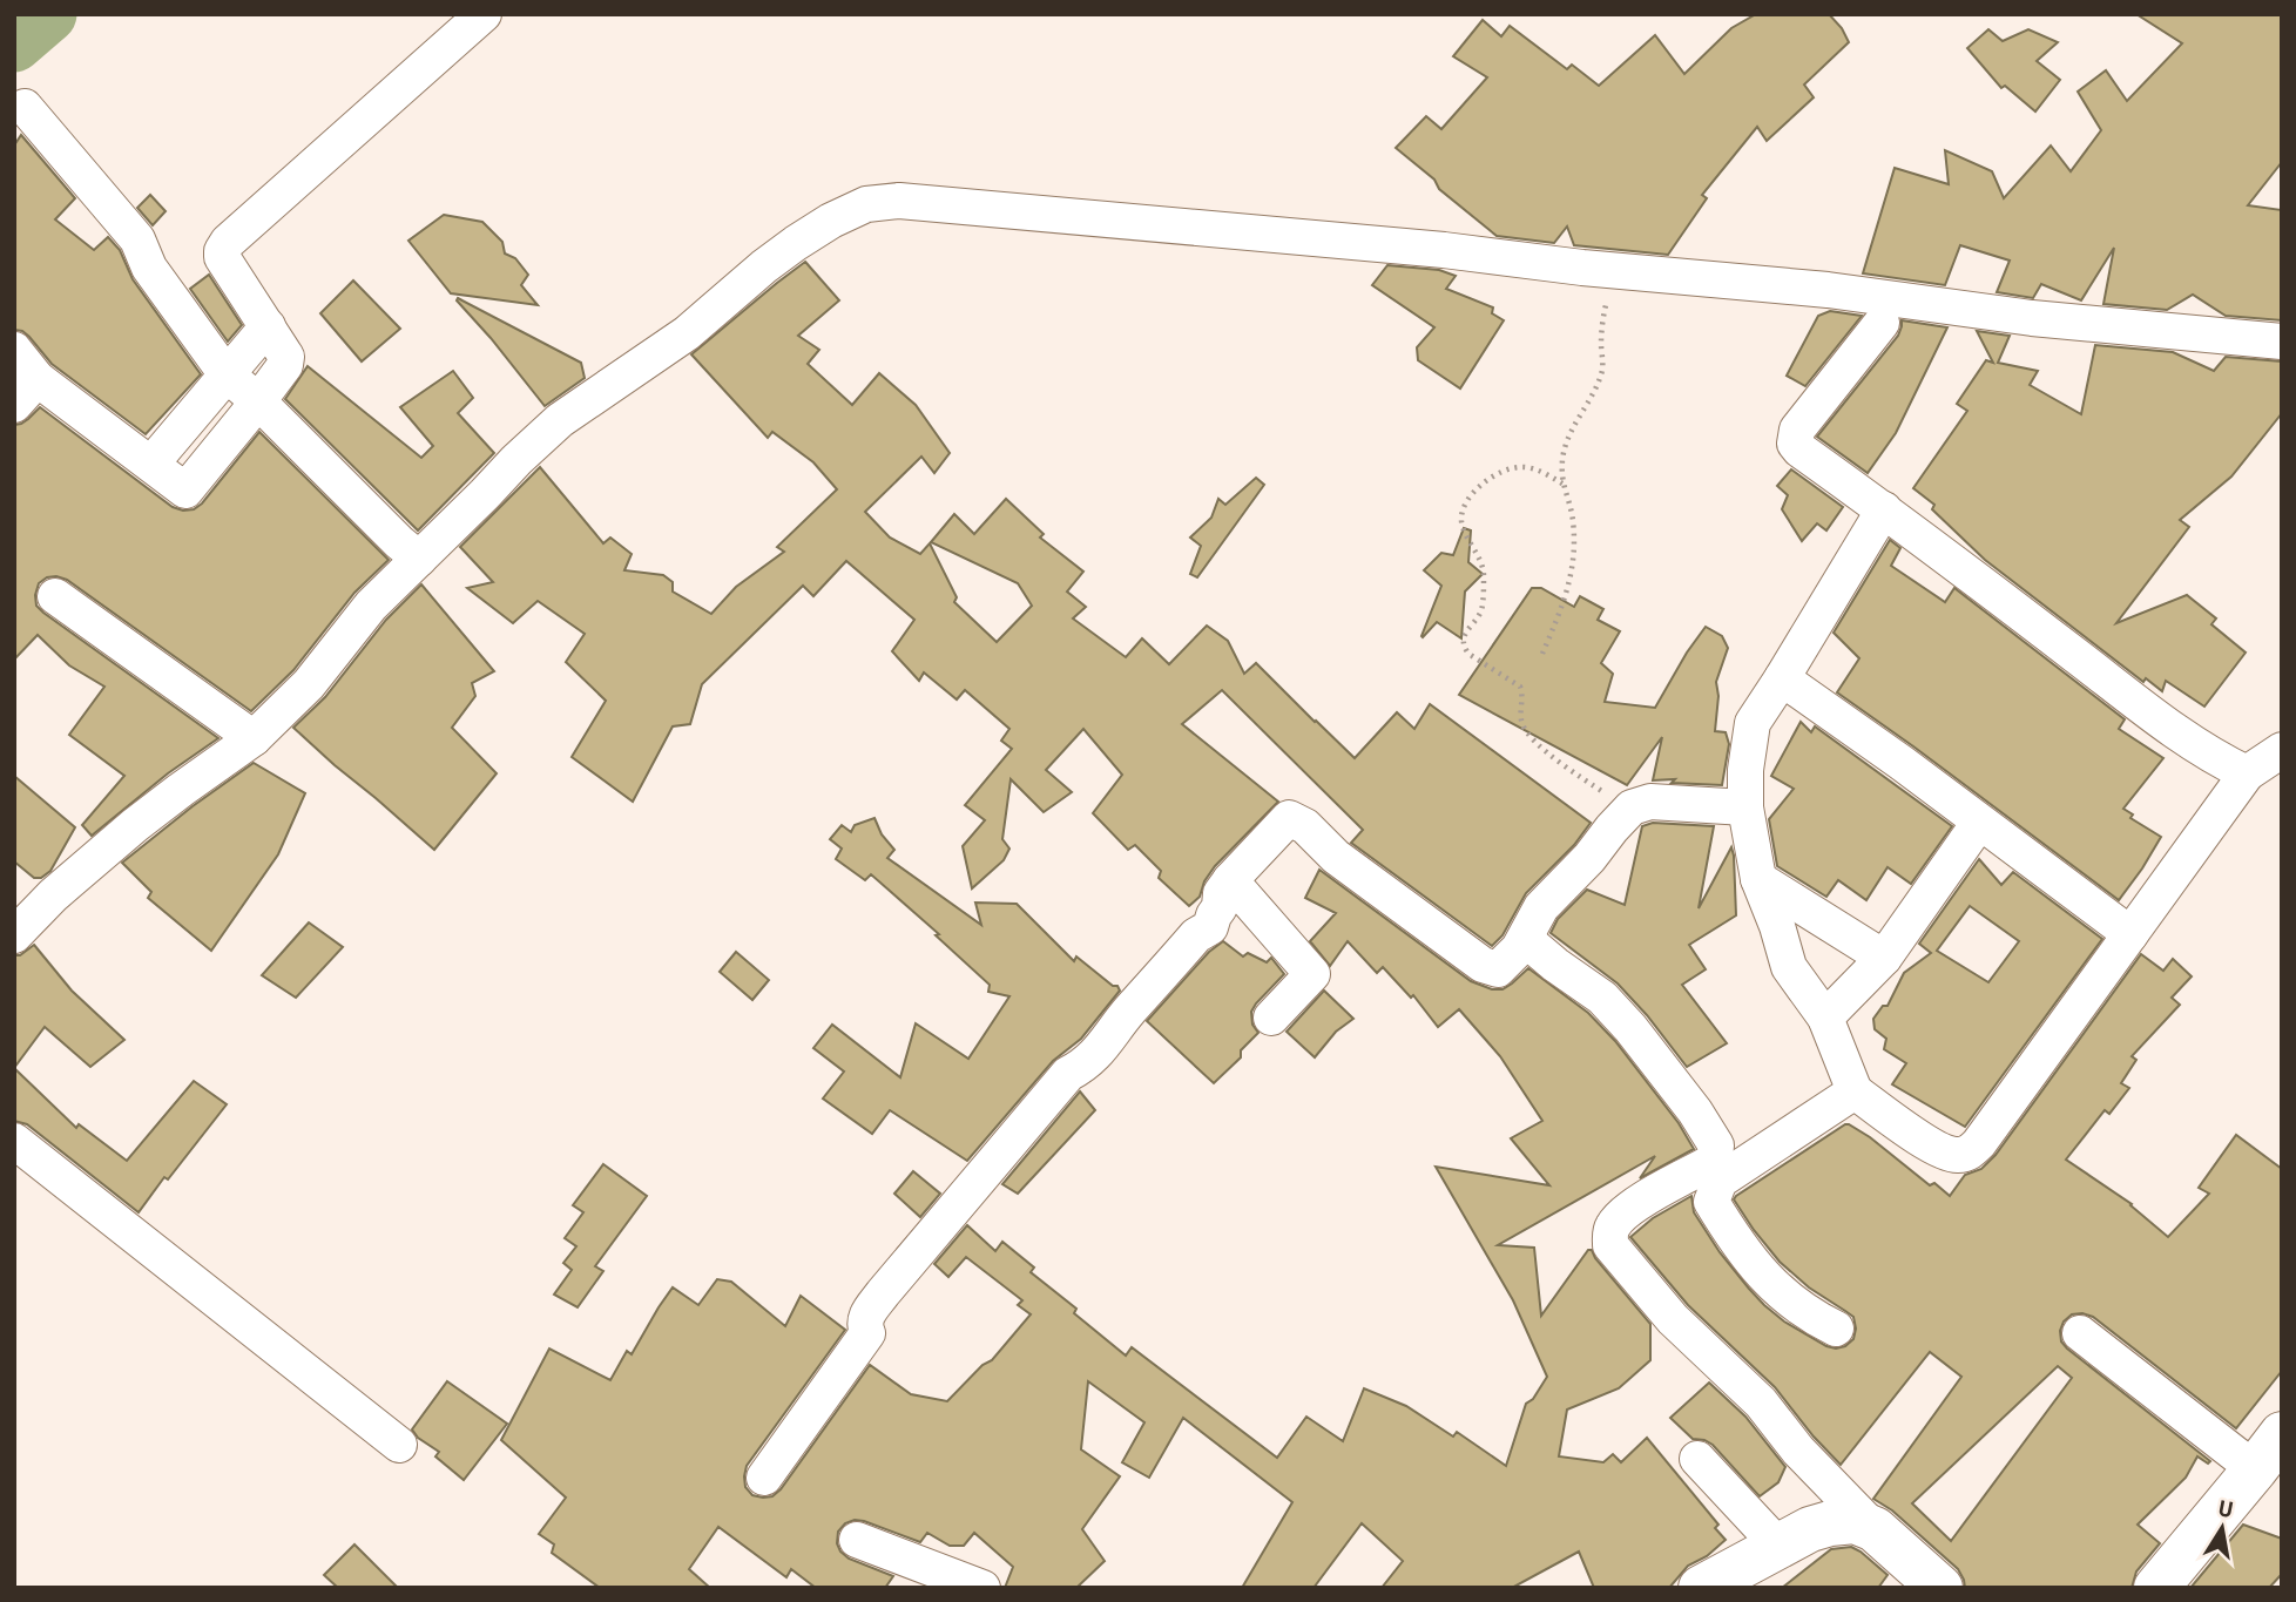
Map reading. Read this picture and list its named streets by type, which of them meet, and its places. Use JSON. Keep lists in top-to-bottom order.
{
  "north": "top"
}
